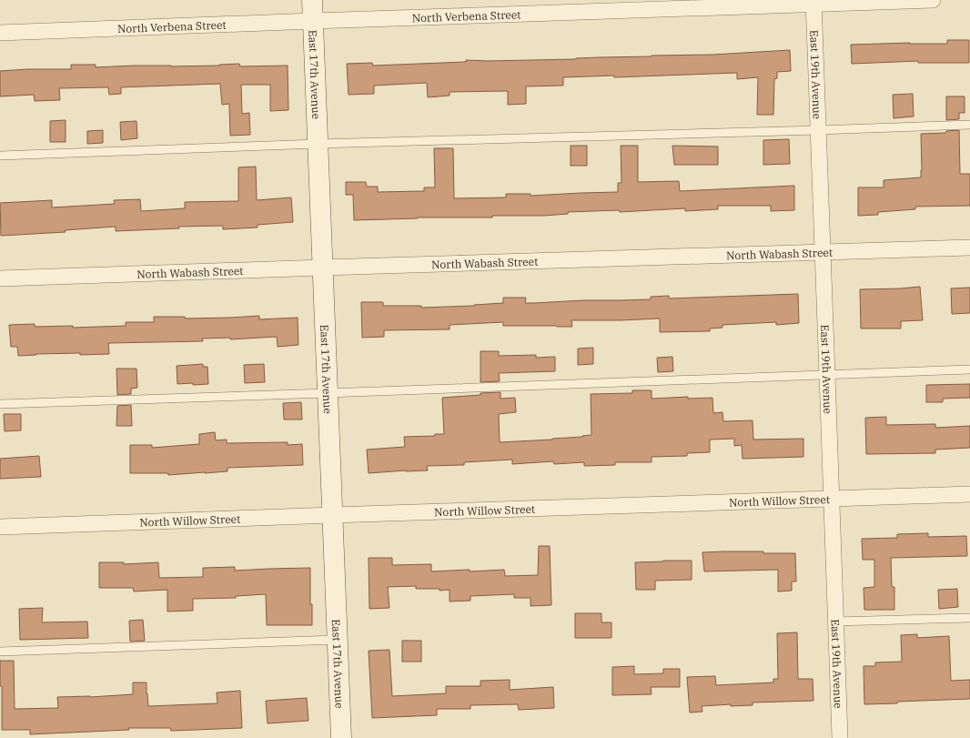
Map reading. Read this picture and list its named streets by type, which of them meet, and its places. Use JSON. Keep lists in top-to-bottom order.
{
  "streets": {
    "street": [
      "North Verbena Street",
      "East 17th Avenue",
      "East 19th Avenue",
      "North Wabash Street",
      "North Willow Street"
    ]
  },
  "crossings": [
    ["North Verbena Street", "East 17th Avenue"],
    ["North Verbena Street", "East 19th Avenue"],
    ["East 17th Avenue", "North Wabash Street"],
    ["East 17th Avenue", "North Willow Street"],
    ["East 19th Avenue", "North Wabash Street"],
    ["East 19th Avenue", "North Willow Street"]
  ]
}
